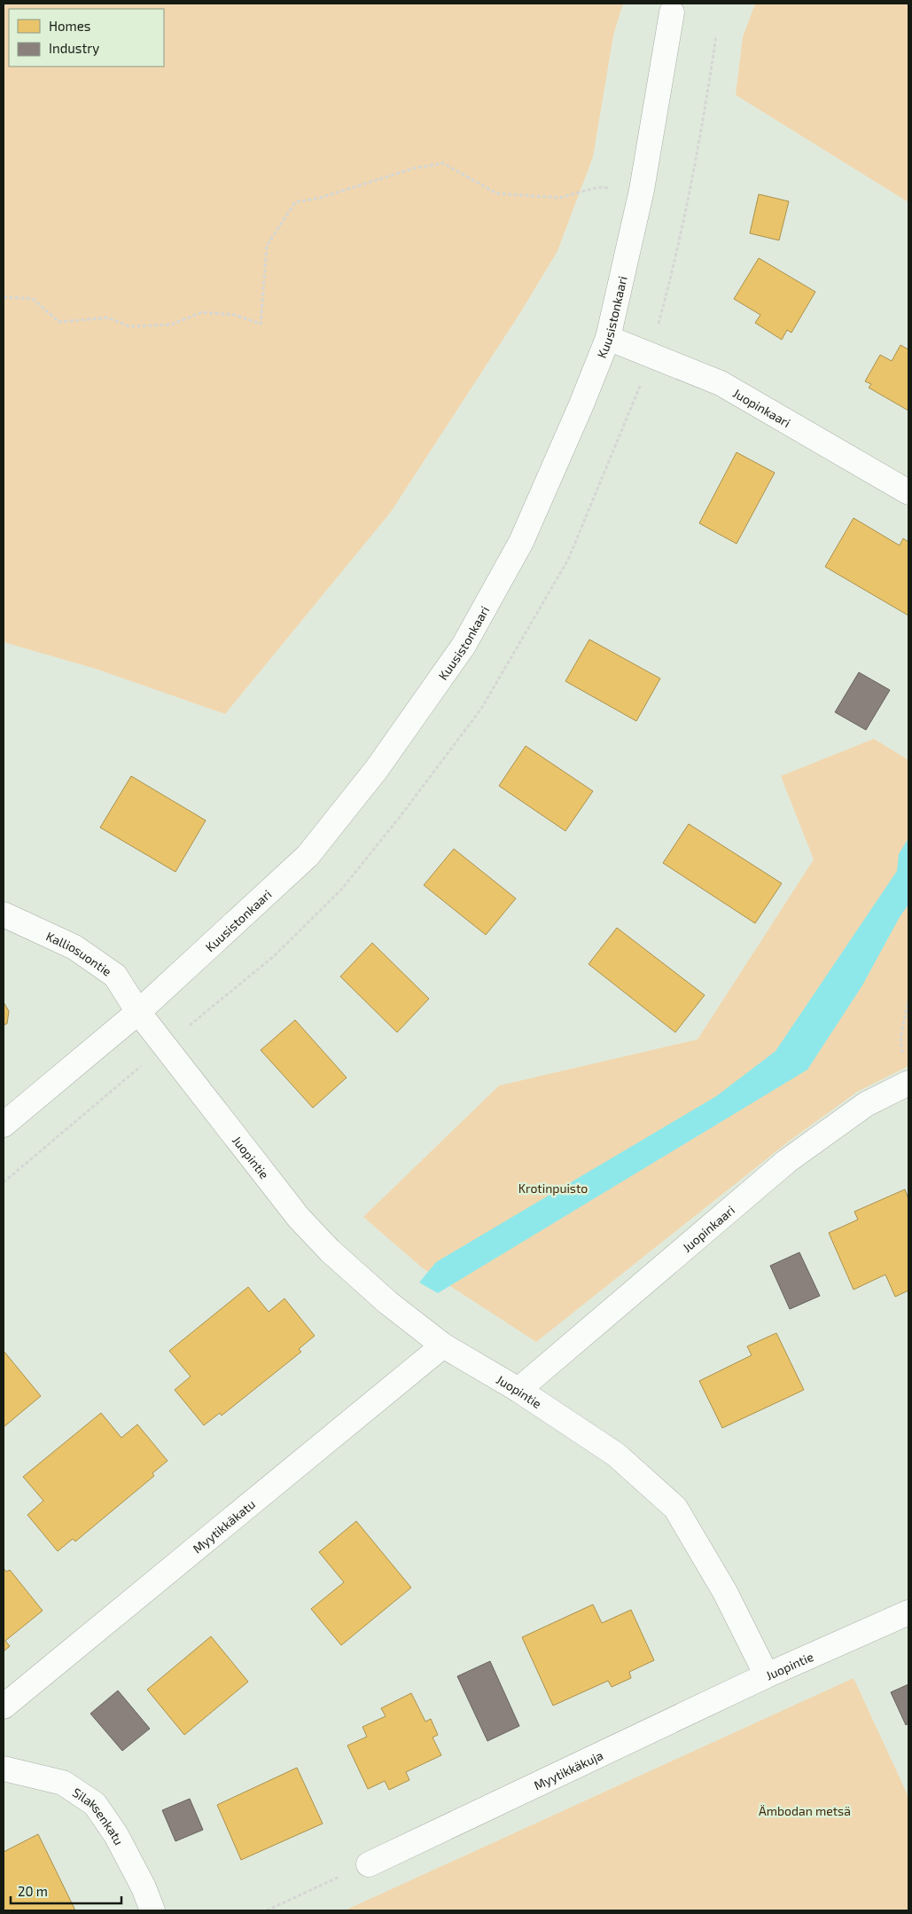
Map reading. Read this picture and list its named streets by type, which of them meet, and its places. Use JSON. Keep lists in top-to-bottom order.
{
  "streets": {
    "street": [
      "Kuusistonkaari",
      "Juopinkaari",
      "Kalliosuontie",
      "Juopintie",
      "Myytikkäkatu",
      "Myytikkäkuja",
      "Silaksenkatu"
    ]
  },
  "crossings": [
    ["Kuusistonkaari", "Juopinkaari"],
    ["Kuusistonkaari", "Kalliosuontie"],
    ["Kuusistonkaari", "Juopintie"],
    ["Juopinkaari", "Juopintie"],
    ["Kalliosuontie", "Juopintie"],
    ["Juopintie", "Myytikkäkatu"],
    ["Juopintie", "Myytikkäkuja"]
  ],
  "parks": ["Krotinpuisto", "Ämbodan metsä"],
  "legend": ["Homes", "Industry"],
  "scale_bar": "20 m"
}
